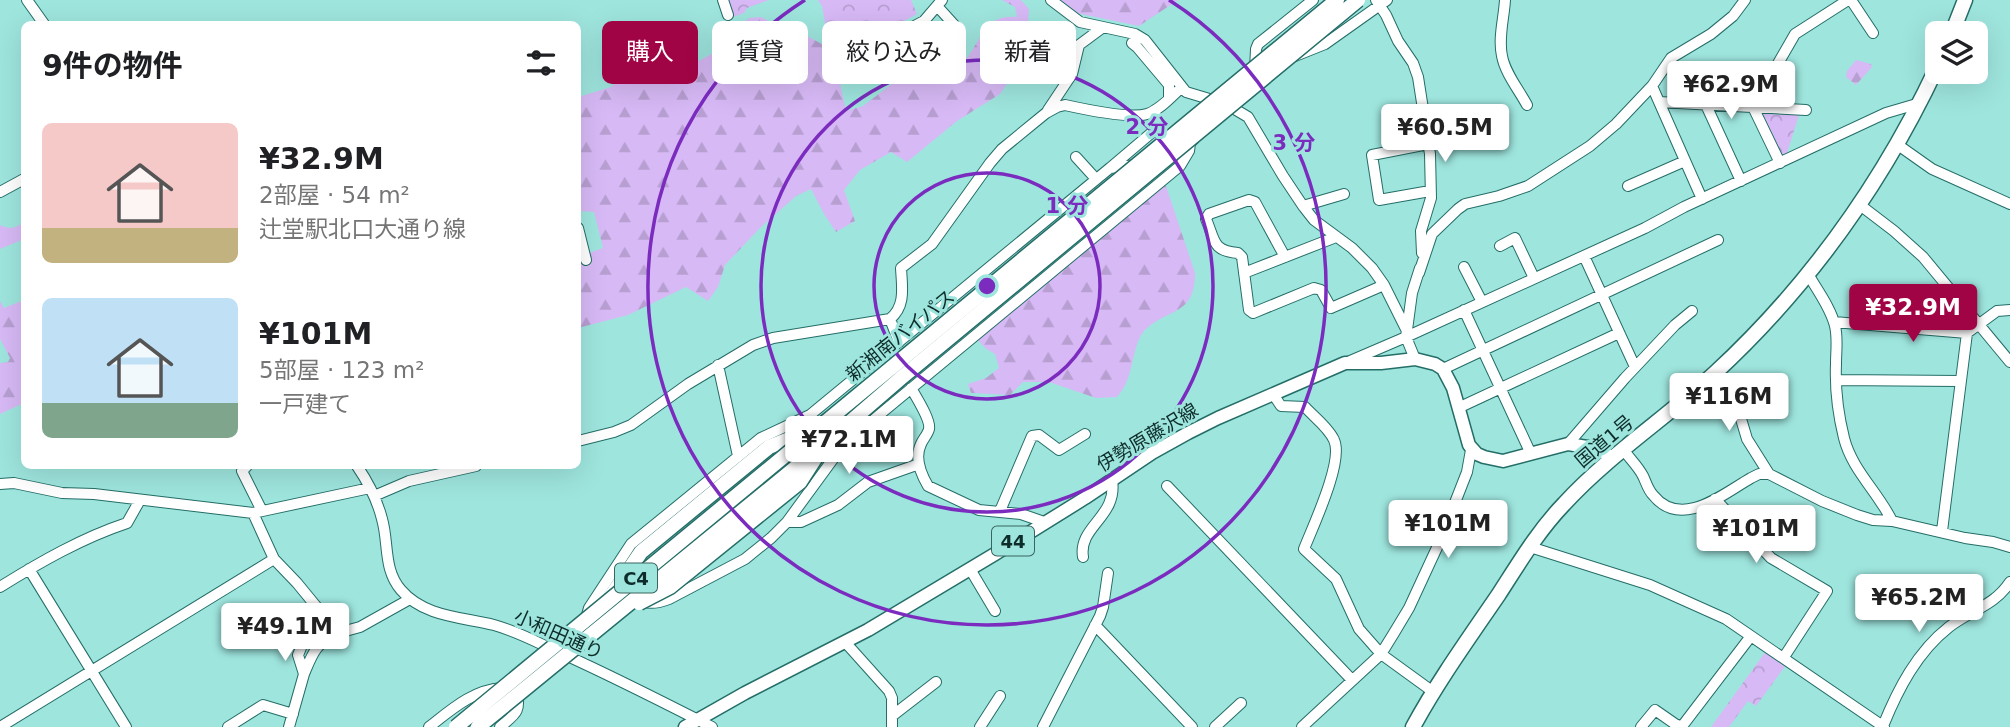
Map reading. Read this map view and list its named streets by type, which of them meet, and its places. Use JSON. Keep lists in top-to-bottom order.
{
  "streets": {
    "highway": ["新湘南バイパス", "国道1号", "C4"],
    "main road": ["伊勢原藤沢線", "44"],
    "street": ["小和田通り"]
  },
  "crossings": [
    ["伊勢原藤沢線", "小和田通り"]
  ],
  "page": {
    "chip": [
      "購入",
      "賃貸",
      "絞り込み",
      "新着"
    ],
    "heading": "9件の物件",
    "price": [
      "¥62.9M",
      "¥60.5M",
      "¥32.9M",
      "¥116M",
      "¥72.1M",
      "¥101M",
      "¥101M",
      "¥65.2M",
      "¥49.1M"
    ],
    "list": [
      {
        "name": "¥32.9M",
        "note": "2部屋 · 54 m² · 辻堂駅北口大通り線"
      },
      {
        "name": "¥101M",
        "note": "5部屋 · 123 m² · 一戸建て"
      }
    ]
  },
  "rings": ["2 分", "3 分", "1 分"]
}
